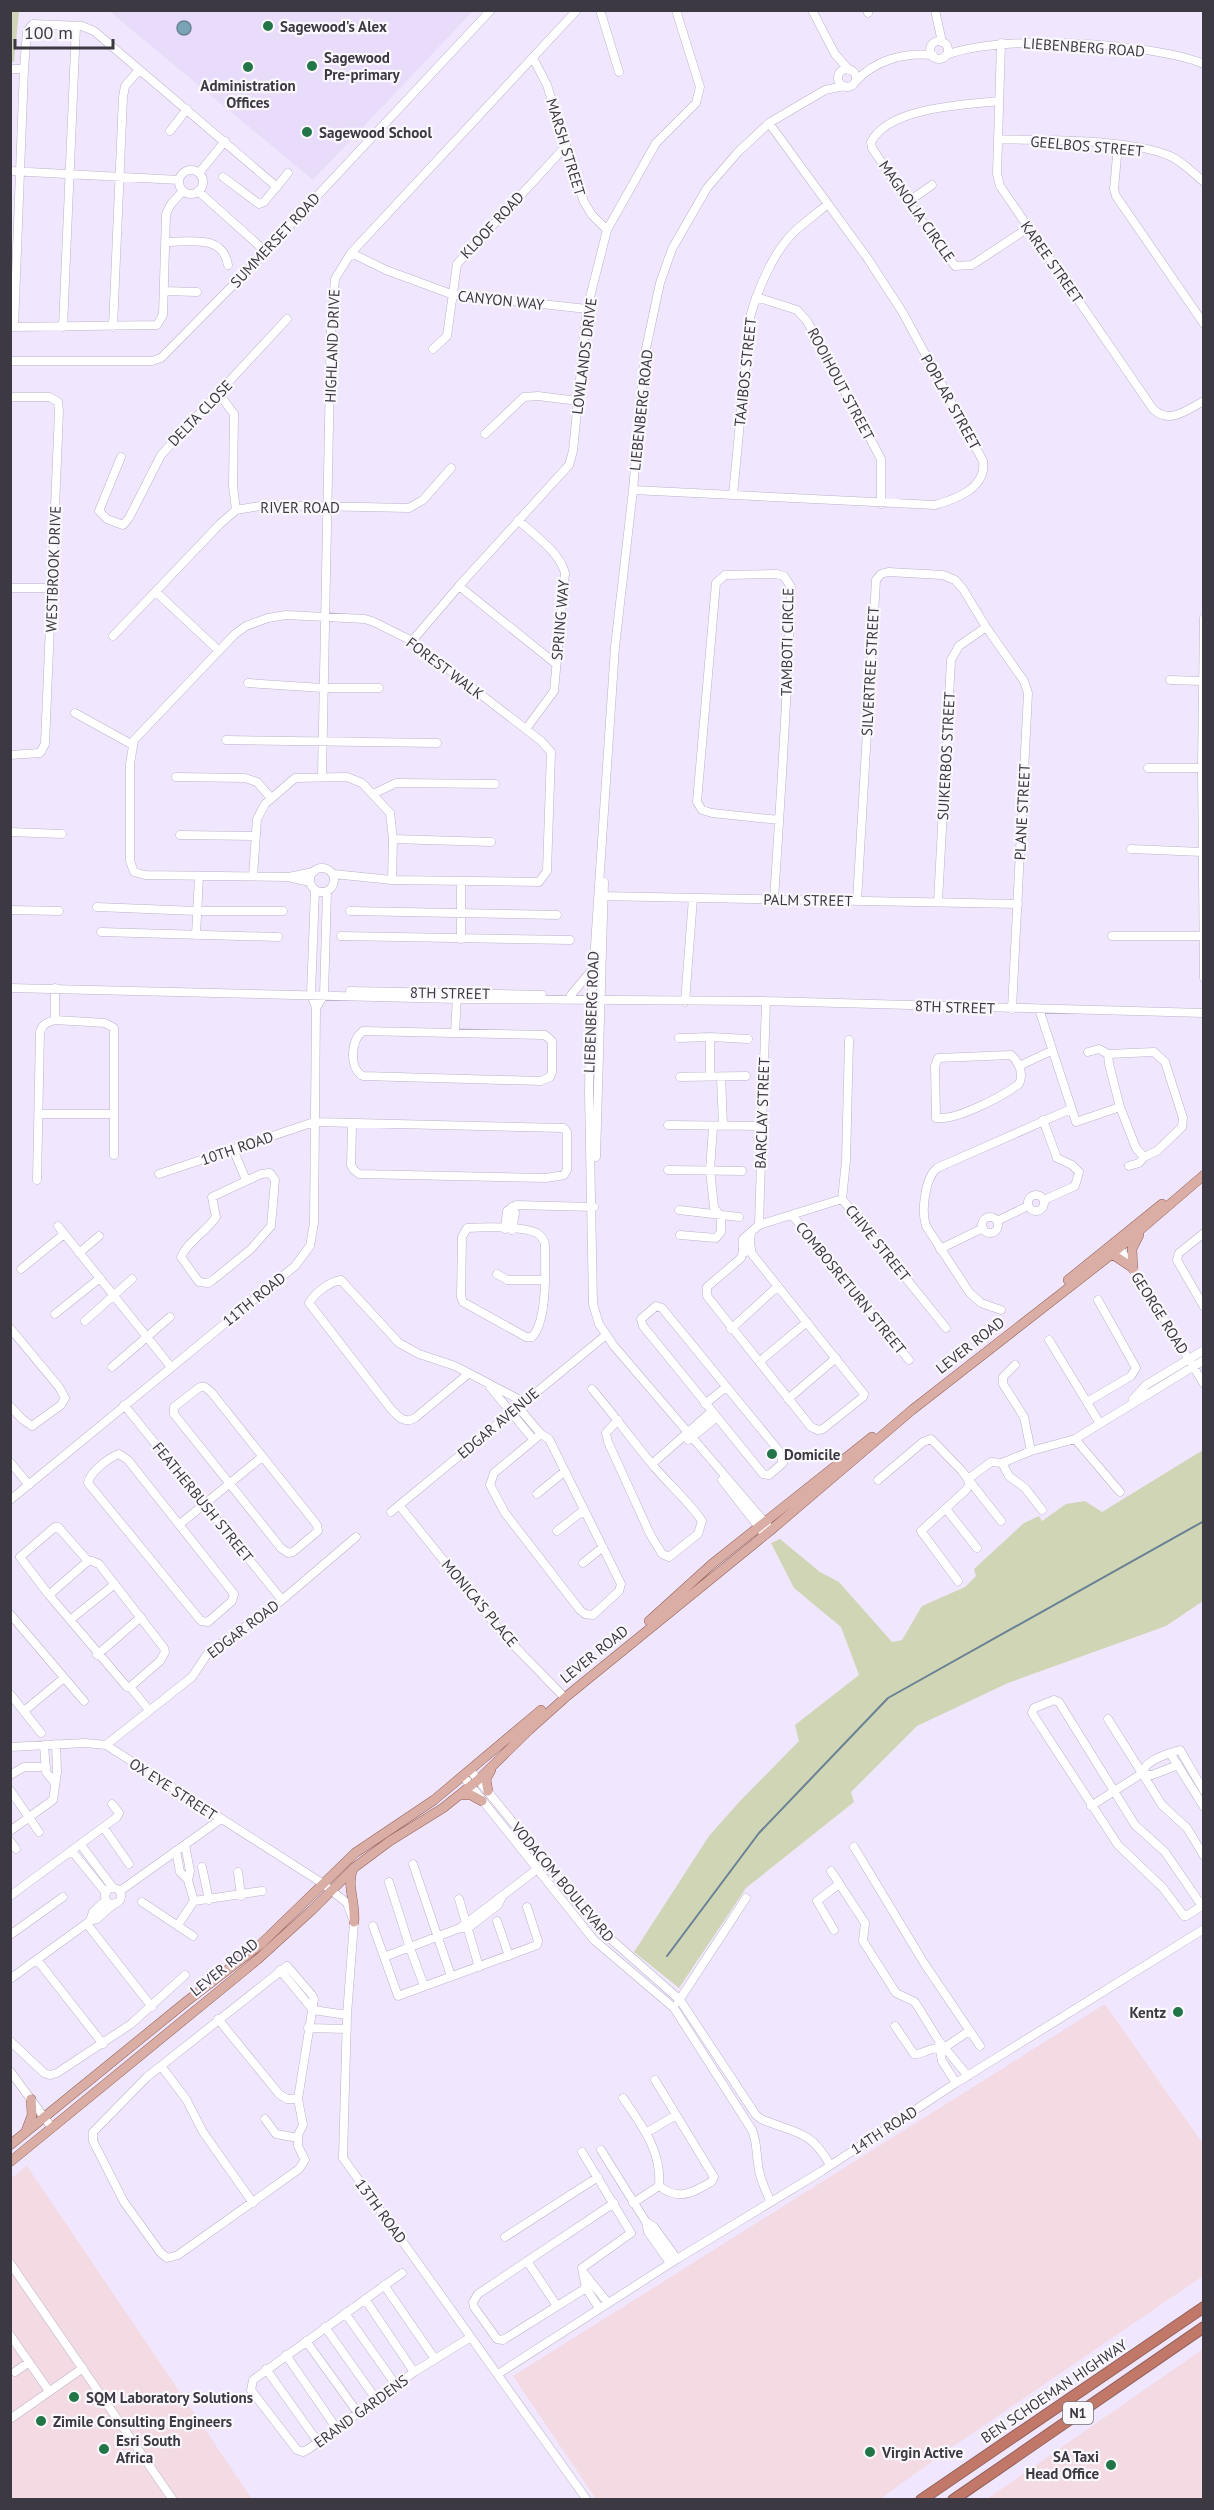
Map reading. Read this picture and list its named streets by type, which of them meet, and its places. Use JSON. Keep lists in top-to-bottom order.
{
  "streets": {
    "highway": ["BEN SCHOEMAN HIGHWAY", "N1"],
    "main road": ["LEVER ROAD"],
    "street": [
      "LIEBENBERG ROAD",
      "GEELBOS STREET",
      "MARSH STREET",
      "MAGNOLIA CIRCLE",
      "KLOOF ROAD",
      "SUMMERSET ROAD",
      "KAREE STREET",
      "CANYON WAY",
      "HIGHLAND DRIVE",
      "LOWLANDS DRIVE",
      "TAAIBOS STREET",
      "ROOIHOUT STREET",
      "POPLAR STREET",
      "DELTA CLOSE",
      "RIVER ROAD",
      "WESTBROOK DRIVE",
      "SPRING WAY",
      "TAMBOTI CIRCLE",
      "FOREST WALK",
      "SILVERTREE STREET",
      "SUIKERBOS STREET",
      "PLANE STREET",
      "PALM STREET",
      "8TH STREET",
      "BARCLAY STREET",
      "10TH ROAD",
      "CHIVE STREET",
      "COMBOSRETURN STREET",
      "11TH ROAD",
      "GEORGE ROAD",
      "EDGAR AVENUE",
      "FEATHERBUSH STREET",
      "MONICA'S PLACE",
      "EDGAR ROAD",
      "OX EYE STREET",
      "VODACOM BOULEVARD",
      "14TH ROAD",
      "13TH ROAD",
      "ERAND GARDENS"
    ]
  },
  "crossings": [
    ["LIEBENBERG ROAD", "KAREE STREET"],
    ["LIEBENBERG ROAD", "POPLAR STREET"],
    ["LIEBENBERG ROAD", "PALM STREET"],
    ["LIEBENBERG ROAD", "8TH STREET"],
    ["LIEBENBERG ROAD", "LEVER ROAD"],
    ["LIEBENBERG ROAD", "EDGAR AVENUE"],
    ["GEELBOS STREET", "KAREE STREET"],
    ["MARSH STREET", "KLOOF ROAD"],
    ["MARSH STREET", "HIGHLAND DRIVE"],
    ["MARSH STREET", "LOWLANDS DRIVE"],
    ["MAGNOLIA CIRCLE", "KAREE STREET"],
    ["KLOOF ROAD", "CANYON WAY"],
    ["CANYON WAY", "HIGHLAND DRIVE"],
    ["CANYON WAY", "LOWLANDS DRIVE"],
    ["HIGHLAND DRIVE", "RIVER ROAD"],
    ["HIGHLAND DRIVE", "FOREST WALK"],
    ["LOWLANDS DRIVE", "SPRING WAY"],
    ["LOWLANDS DRIVE", "FOREST WALK"],
    ["TAAIBOS STREET", "ROOIHOUT STREET"],
    ["TAAIBOS STREET", "POPLAR STREET"],
    ["ROOIHOUT STREET", "POPLAR STREET"],
    ["SPRING WAY", "FOREST WALK"],
    ["TAMBOTI CIRCLE", "PALM STREET"],
    ["SILVERTREE STREET", "SUIKERBOS STREET"],
    ["SILVERTREE STREET", "PLANE STREET"],
    ["SILVERTREE STREET", "PALM STREET"],
    ["SUIKERBOS STREET", "PLANE STREET"],
    ["SUIKERBOS STREET", "PALM STREET"],
    ["PLANE STREET", "PALM STREET"],
    ["PLANE STREET", "8TH STREET"],
    ["8TH STREET", "BARCLAY STREET"],
    ["8TH STREET", "11TH ROAD"],
    ["10TH ROAD", "11TH ROAD"],
    ["11TH ROAD", "FEATHERBUSH STREET"],
    ["GEORGE ROAD", "LEVER ROAD"],
    ["LEVER ROAD", "MONICA'S PLACE"],
    ["LEVER ROAD", "OX EYE STREET"],
    ["LEVER ROAD", "VODACOM BOULEVARD"],
    ["EDGAR AVENUE", "MONICA'S PLACE"],
    ["FEATHERBUSH STREET", "EDGAR ROAD"],
    ["EDGAR ROAD", "OX EYE STREET"],
    ["VODACOM BOULEVARD", "14TH ROAD"],
    ["14TH ROAD", "13TH ROAD"],
    ["13TH ROAD", "ERAND GARDENS"]
  ],
  "places": [
    "Sagewood's Alex",
    "Sagewood Pre-primary",
    "Administration Offices",
    "Sagewood School",
    "Domicile",
    "Kentz",
    "SQM Laboratory Solutions",
    "Zimile Consulting Engineers",
    "Esri South Africa",
    "Virgin Active",
    "SA Taxi Head Office"
  ],
  "scale_bar": "100 m"
}
